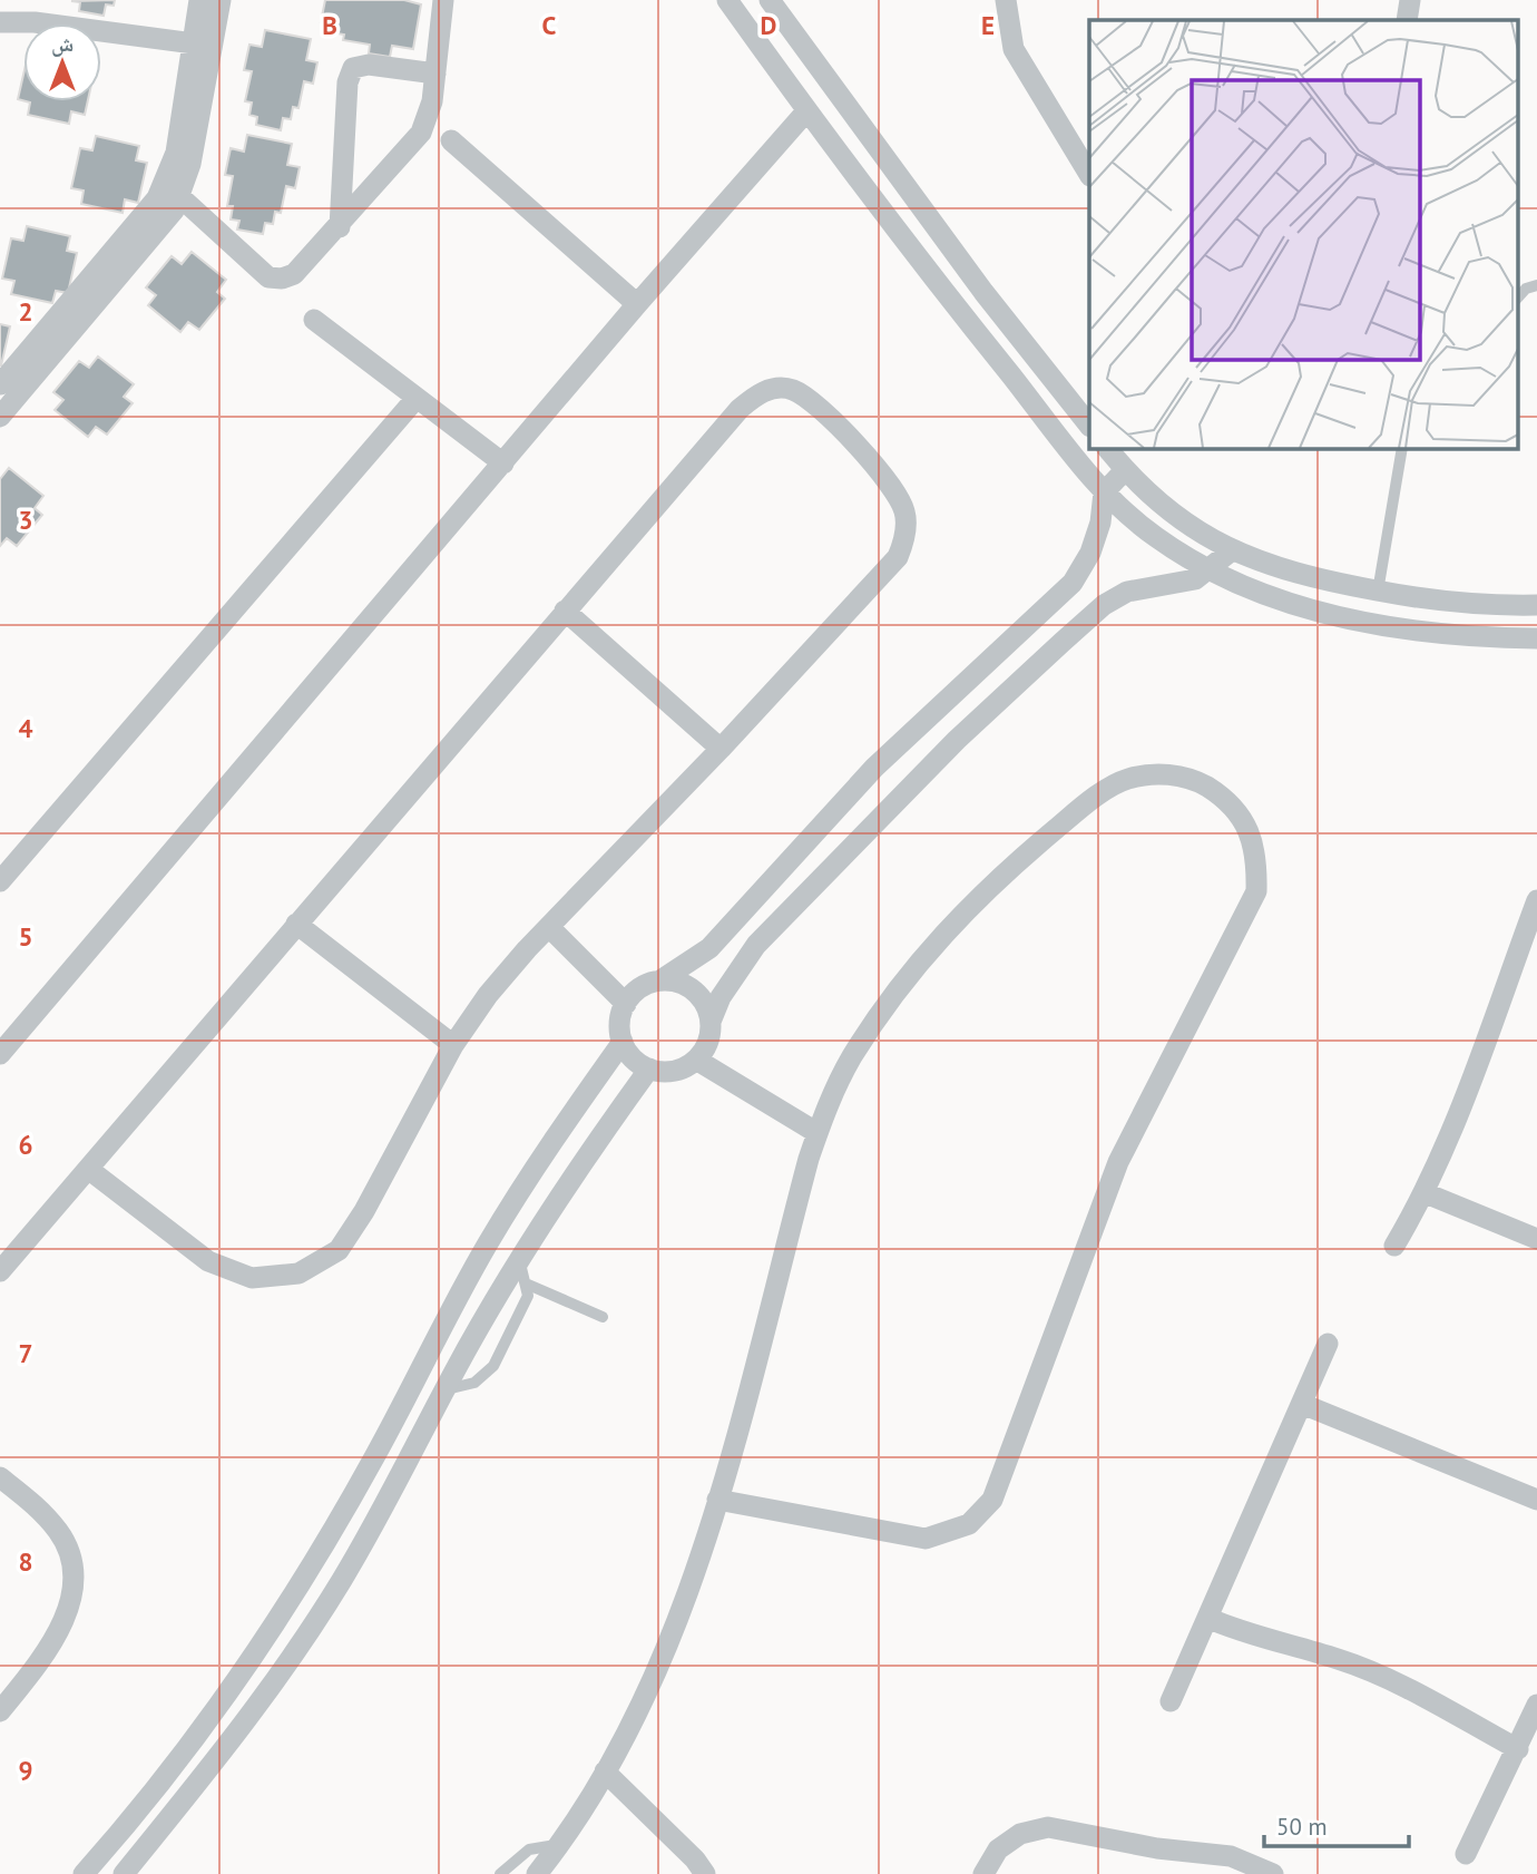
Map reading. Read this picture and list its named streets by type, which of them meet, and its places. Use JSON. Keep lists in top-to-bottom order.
{
  "scale_bar": "50 m",
  "north": "top",
  "grid": {
    "columns": [
      "B",
      "C",
      "D",
      "E"
    ],
    "rows": [
      "2",
      "3",
      "4",
      "5",
      "6",
      "7",
      "8",
      "9"
    ]
  }
}
